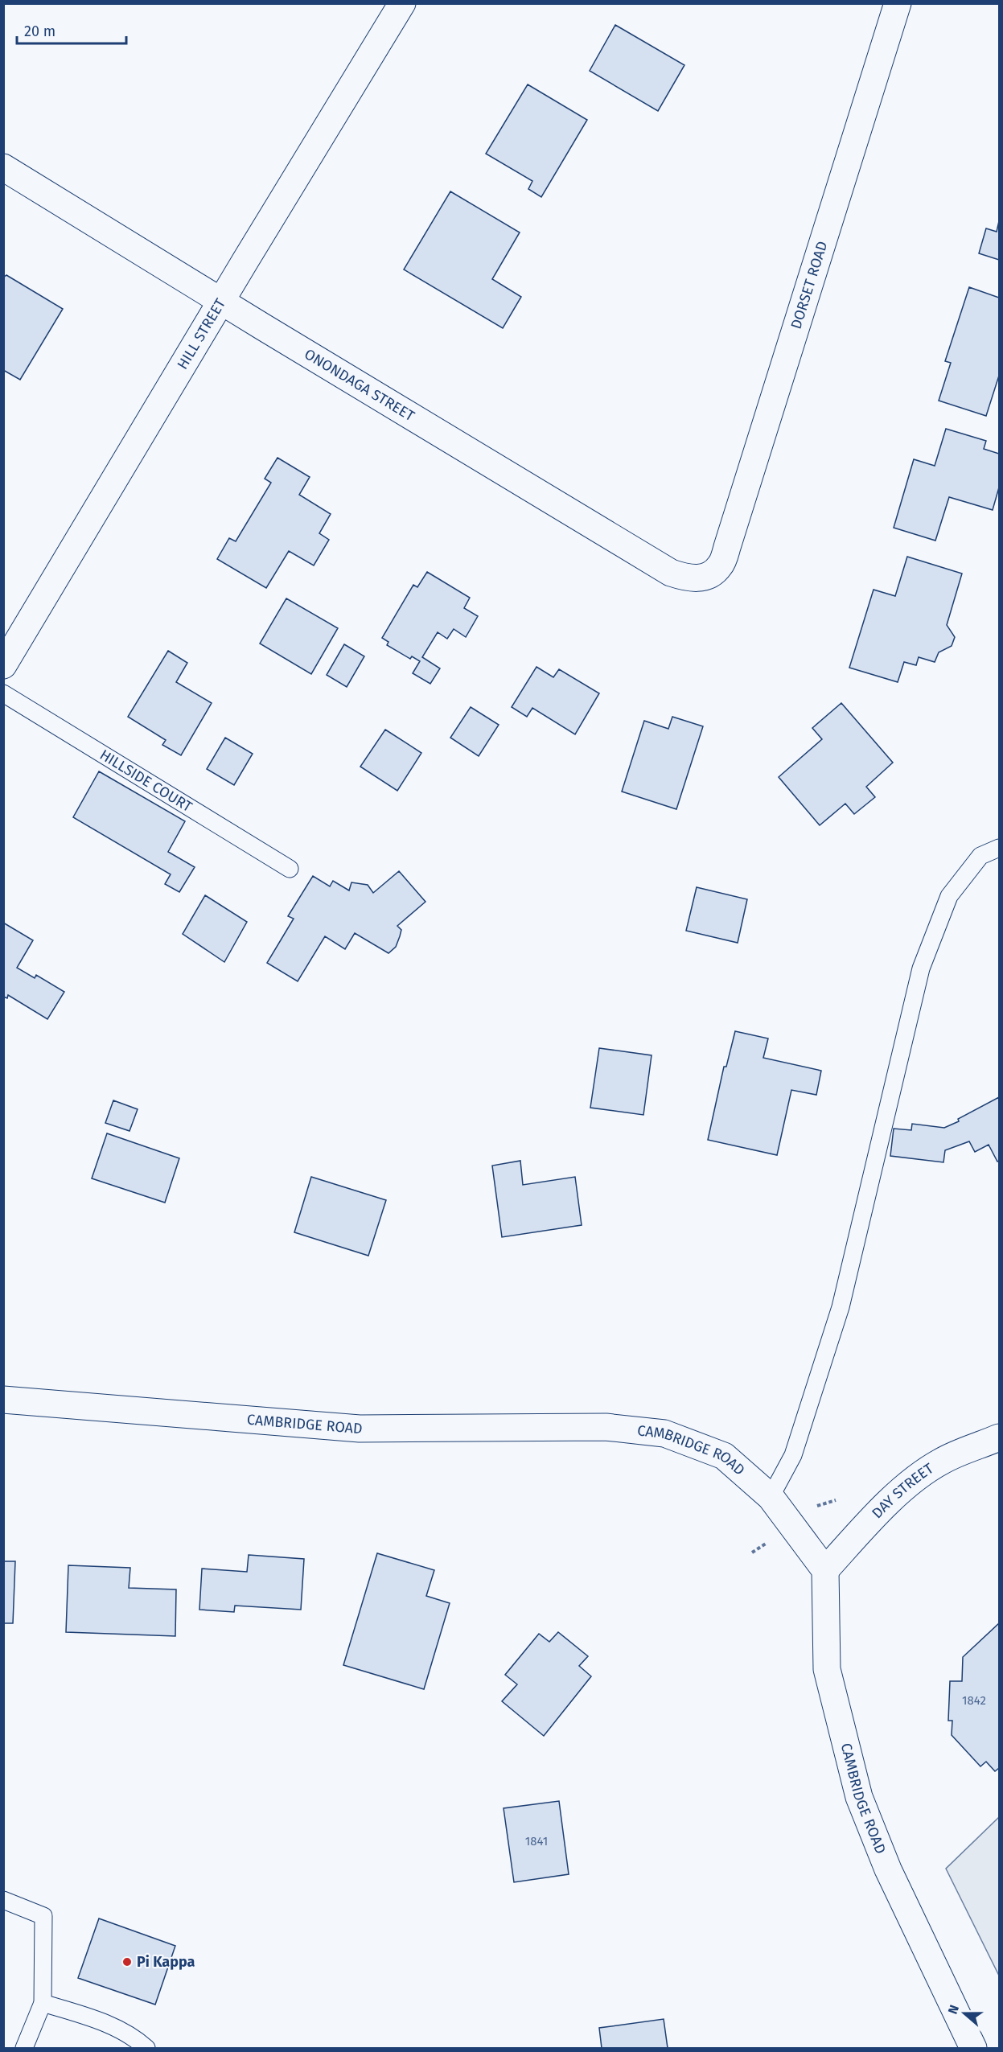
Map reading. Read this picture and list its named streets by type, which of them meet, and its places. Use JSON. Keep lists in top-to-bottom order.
{
  "streets": {
    "street": [
      "DORSET ROAD",
      "HILL STREET",
      "ONONDAGA STREET",
      "CAMBRIDGE ROAD",
      "DAY STREET"
    ],
    "lane": ["HILLSIDE COURT"]
  },
  "crossings": [
    ["DORSET ROAD", "ONONDAGA STREET"],
    ["HILL STREET", "ONONDAGA STREET"],
    ["CAMBRIDGE ROAD", "DAY STREET"]
  ],
  "places": ["Pi Kappa"],
  "house_numbers": ["1842", "1841"],
  "scale_bar": "20 m",
  "north": "left"
}
